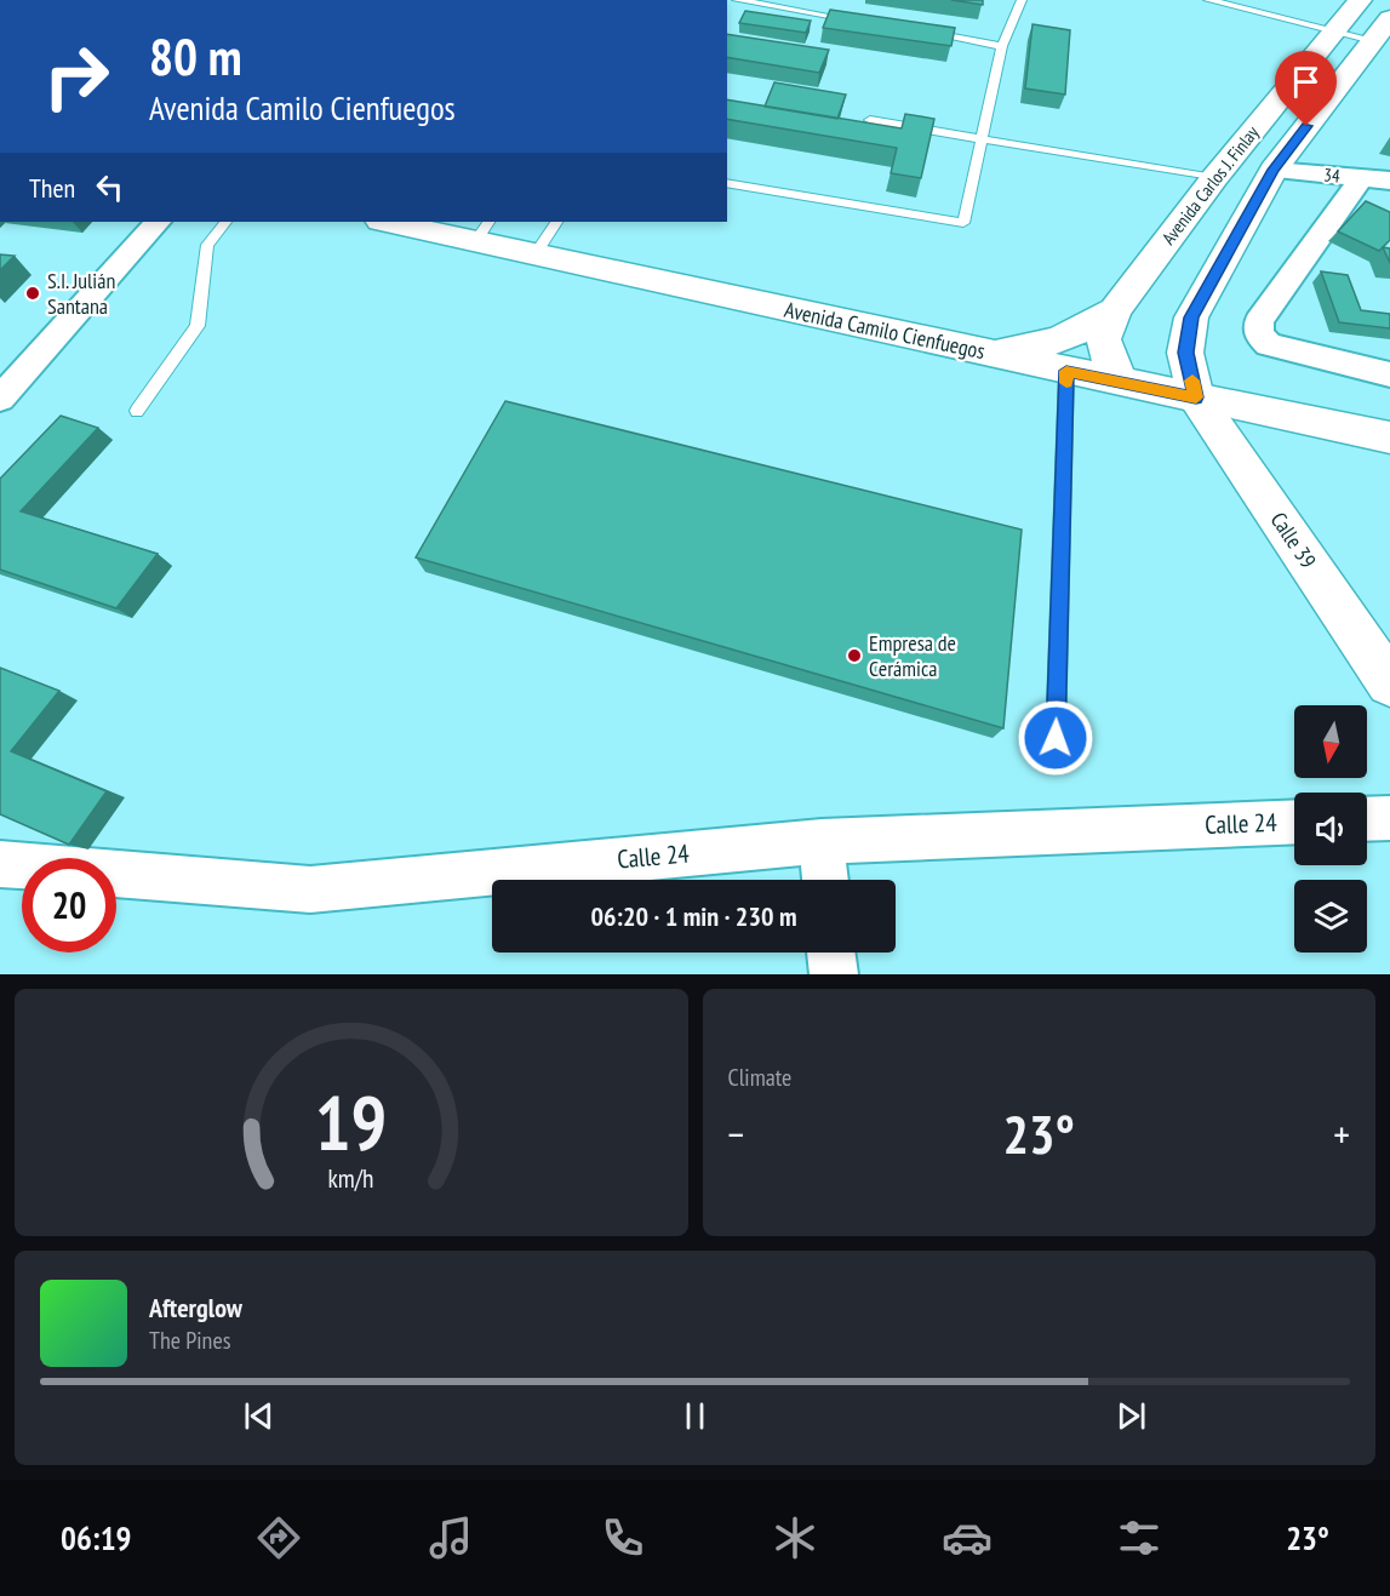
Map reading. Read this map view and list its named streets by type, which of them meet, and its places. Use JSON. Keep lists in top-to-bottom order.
{
  "streets": {
    "main road": ["Avenida Carlos J. Finlay", "Avenida Camilo Cienfuegos", "Calle 39"],
    "street": ["34", "Calle 24"]
  },
  "crossings": [
    ["34", "Avenida Carlos J. Finlay"],
    ["Avenida Carlos J. Finlay", "Avenida Camilo Cienfuegos"],
    ["Avenida Carlos J. Finlay", "Calle 39"],
    ["Avenida Camilo Cienfuegos", "Calle 39"]
  ],
  "places": ["S.I. Julián Santana", "Empresa de Cerámica"],
  "north": "bottom",
  "page": {
    "turn": ["80 m", "Avenida Camilo Cienfuegos"],
    "then": "Then",
    "limit": "20",
    "trip": "06:20 · 1 min · 230 m",
    "tile": "Climate",
    "heat": ["−", "23°", "+"],
    "song": ["Afterglow", "The Pines"],
    "tabs": ["06:19", "23°"],
    "gauge": ["19", "km/h"]
  }
}
